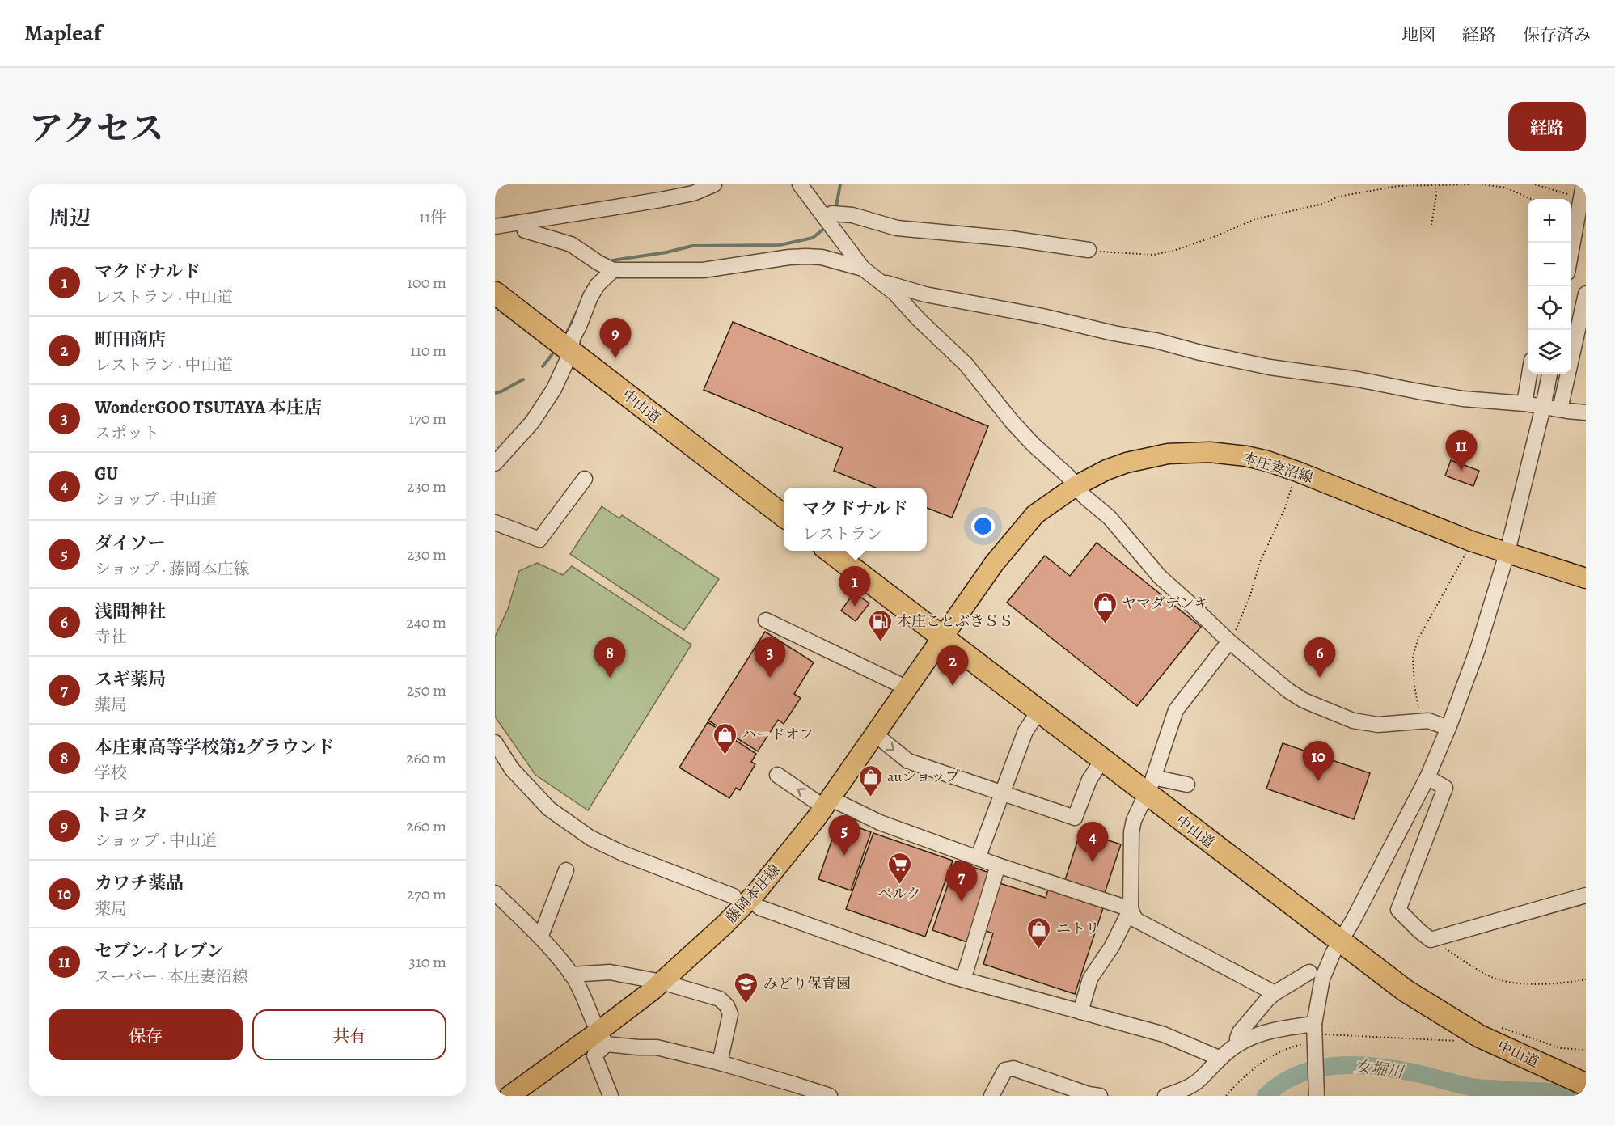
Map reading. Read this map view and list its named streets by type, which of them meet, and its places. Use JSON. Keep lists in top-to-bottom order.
{
  "streets": {
    "highway": ["中山道"],
    "main road": ["本庄妻沼線", "藤岡本庄線"]
  },
  "crossings": [
    ["中山道", "本庄妻沼線"],
    ["中山道", "藤岡本庄線"],
    ["本庄妻沼線", "藤岡本庄線"]
  ],
  "water": ["女堀川"],
  "places": {
    "shop": [
      "ヤマダデンキ",
      "ハードオフ",
      "auショップ",
      "ニトリ"
    ],
    "fuel station": ["本庄ことぶきＳＳ"],
    "supermarket": ["ベルク"],
    "school or university": ["みどり保育園"]
  },
  "page": {
    "header": "Mapleaf",
    "nav": ["地図", "経路", "保存済み"],
    "title": "アクセス",
    "buttons": [
      "経路",
      ["保存", "共有"]
    ],
    "heading": ["周辺", "11件"],
    "map_buttons": ["+", "−"],
    "list": [
      {
        "mark": "1",
        "name": "マクドナルド",
        "note": "レストラン · 中山道",
        "value": "100 m"
      },
      {
        "mark": "2",
        "name": "町田商店",
        "note": "レストラン · 中山道",
        "value": "110 m"
      },
      {
        "mark": "3",
        "name": "WonderGOO TSUTAYA 本庄店",
        "note": "スポット",
        "value": "170 m"
      },
      {
        "mark": "4",
        "name": "GU",
        "note": "ショップ · 中山道",
        "value": "230 m"
      },
      {
        "mark": "5",
        "name": "ダイソー",
        "note": "ショップ · 藤岡本庄線",
        "value": "230 m"
      },
      {
        "mark": "6",
        "name": "浅間神社",
        "note": "寺社",
        "value": "240 m"
      },
      {
        "mark": "7",
        "name": "スギ薬局",
        "note": "薬局",
        "value": "250 m"
      },
      {
        "mark": "8",
        "name": "本庄東高等学校第2グラウンド",
        "note": "学校",
        "value": "260 m"
      },
      {
        "mark": "9",
        "name": "トヨタ",
        "note": "ショップ · 中山道",
        "value": "260 m"
      },
      {
        "mark": "10",
        "name": "カワチ薬品",
        "note": "薬局",
        "value": "270 m"
      },
      {
        "mark": "11",
        "name": "セブン-イレブン",
        "note": "スーパー · 本庄妻沼線",
        "value": "310 m"
      }
    ],
    "pins": [
      "9",
      "11",
      "1",
      "3",
      "6",
      "8",
      "2",
      "10",
      "5",
      "4",
      "7"
    ],
    "popup": ["マクドナルド", "レストラン"]
  }
}
